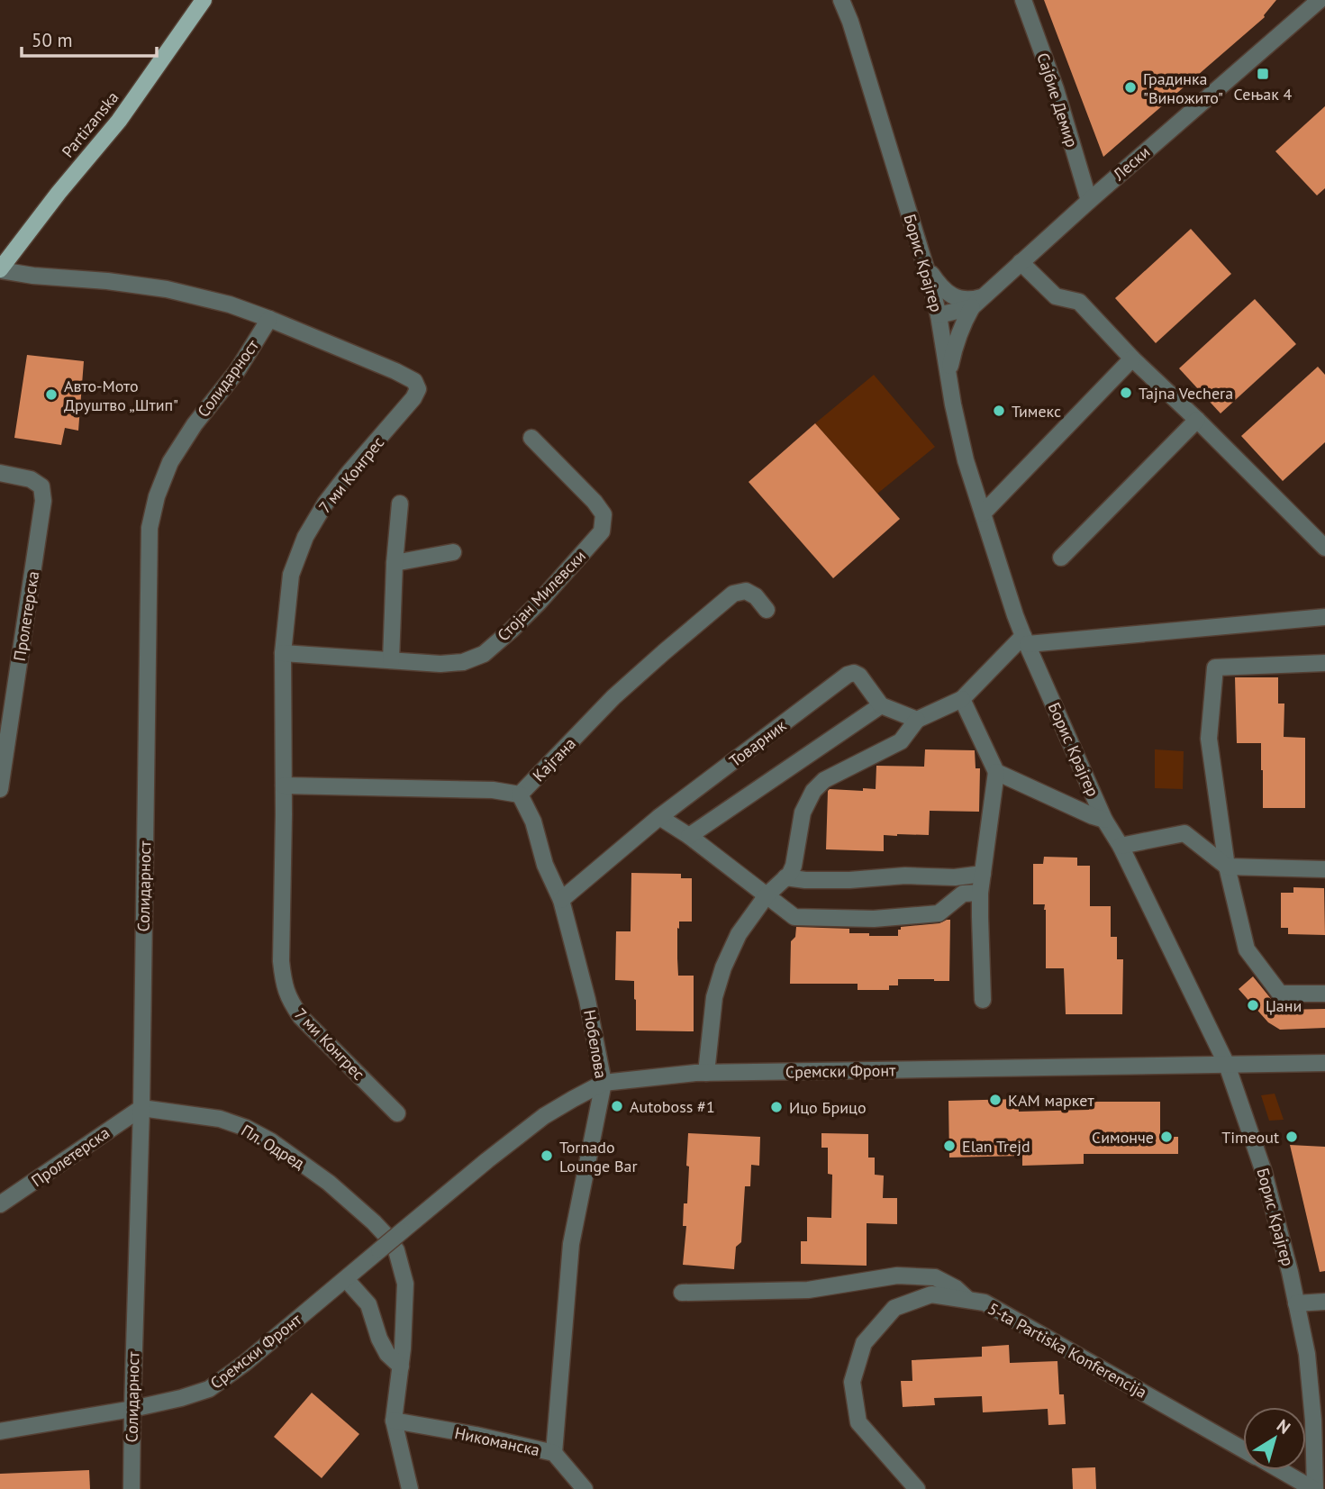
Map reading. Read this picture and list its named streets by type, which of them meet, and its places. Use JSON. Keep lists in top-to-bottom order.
{
  "streets": {
    "main road": ["Partizanska"],
    "street": [
      "Сајбие Демир",
      "Лески",
      "Борис Крајгер",
      "Солидарност",
      "7 ми Конгрес",
      "Стојан Милевски",
      "Пролетерска",
      "Товарник",
      "Кајгана",
      "Нобелова",
      "Сремски Фронт",
      "Пл. Одред",
      "5-ta Partiska Konferencija",
      "Никоманска"
    ]
  },
  "crossings": [
    ["Сајбие Демир", "Лески"],
    ["Partizanska", "7 ми Конгрес"],
    ["Лески", "Борис Крајгер"],
    ["Борис Крајгер", "Сремски Фронт"],
    ["Борис Крајгер", "5-ta Partiska Konferencija"],
    ["Солидарност", "7 ми Конгрес"],
    ["Солидарност", "Пролетерска"],
    ["Солидарност", "Сремски Фронт"],
    ["Солидарност", "Пл. Одред"],
    ["7 ми Конгрес", "Стојан Милевски"],
    ["7 ми Конгрес", "Кајгана"],
    ["Пролетерска", "Пл. Одред"],
    ["Товарник", "Нобелова"],
    ["Кајгана", "Нобелова"],
    ["Нобелова", "Сремски Фронт"],
    ["Нобелова", "Никоманска"],
    ["Пл. Одред", "Никоманска"]
  ],
  "places": {
    "transit": ["Сењак 4"],
    "other": [
      "Градинка \"Виножито\"",
      "Tajna Vechera",
      "Авто-Мото Друштво „Штип\"",
      "Тимекс",
      "Џани",
      "КАМ маркет",
      "Autoboss #1",
      "Ицо Брицо",
      "Симонче",
      "Timeout",
      "Elan Trejd",
      "Tornado Lounge Bar"
    ]
  },
  "scale_bar": "50 m",
  "north": "top right"
}
